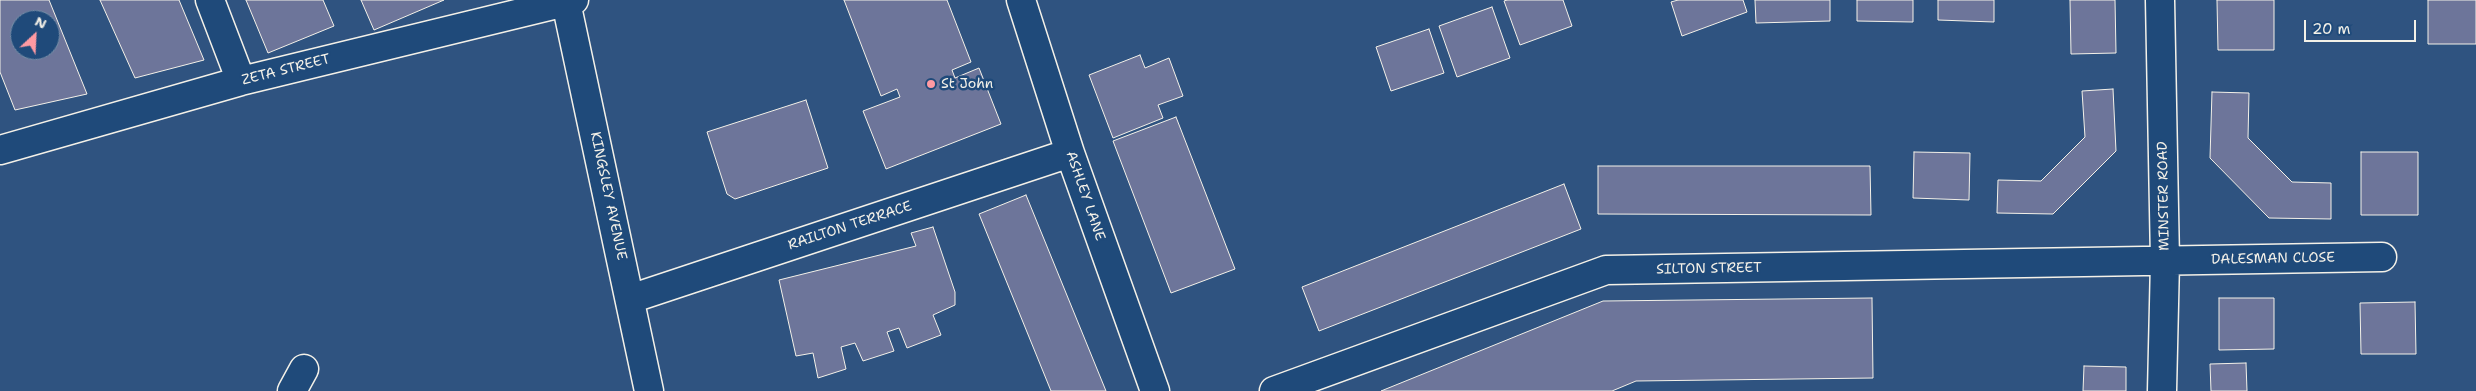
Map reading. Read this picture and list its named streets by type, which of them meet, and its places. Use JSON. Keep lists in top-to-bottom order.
{
  "streets": {
    "street": [
      "ZETA STREET",
      "KINGSLEY AVENUE",
      "ASHLEY LANE",
      "MINSTER ROAD",
      "RAILTON TERRACE",
      "DALESMAN CLOSE",
      "SILTON STREET"
    ]
  },
  "crossings": [
    ["ZETA STREET", "KINGSLEY AVENUE"],
    ["KINGSLEY AVENUE", "RAILTON TERRACE"],
    ["ASHLEY LANE", "RAILTON TERRACE"],
    ["MINSTER ROAD", "DALESMAN CLOSE"],
    ["MINSTER ROAD", "SILTON STREET"],
    ["DALESMAN CLOSE", "SILTON STREET"]
  ],
  "places": ["St John"],
  "scale_bar": "20 m",
  "north": "top right"
}
